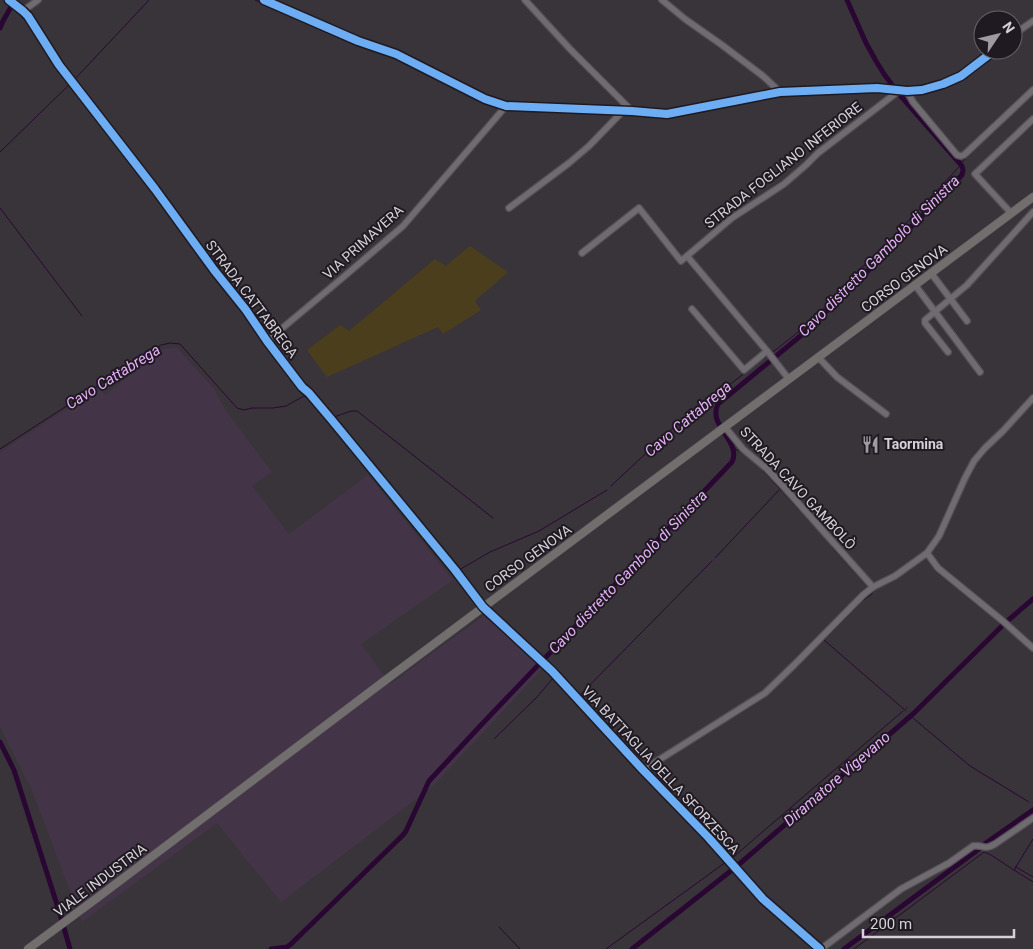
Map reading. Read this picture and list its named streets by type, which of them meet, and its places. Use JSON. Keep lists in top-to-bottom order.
{
  "streets": {
    "main road": ["CORSO GENOVA", "VIALE INDUSTRIA"],
    "street": [
      "STRADA FOGLIANO INFERIORE",
      "VIA PRIMAVERA",
      "STRADA CATTABREGA",
      "STRADA CAVO GAMBOLÒ",
      "VIA BATTAGLIA DELLA SFORZESCA"
    ]
  },
  "crossings": [
    ["STRADA FOGLIANO INFERIORE", "VIA PRIMAVERA"],
    ["VIA PRIMAVERA", "STRADA CATTABREGA"],
    ["CORSO GENOVA", "STRADA CATTABREGA"],
    ["CORSO GENOVA", "STRADA CAVO GAMBOLÒ"],
    ["CORSO GENOVA", "VIA BATTAGLIA DELLA SFORZESCA"],
    ["CORSO GENOVA", "VIALE INDUSTRIA"],
    ["STRADA CATTABREGA", "VIA BATTAGLIA DELLA SFORZESCA"]
  ],
  "water": ["Cavo distretto Gambolò di Sinistra", "Cavo Cattabrega", "Diramatore Vigevano"],
  "places": {
    "restaurant": ["Taormina"]
  },
  "scale_bar": "200 m",
  "north": "top right"
}
